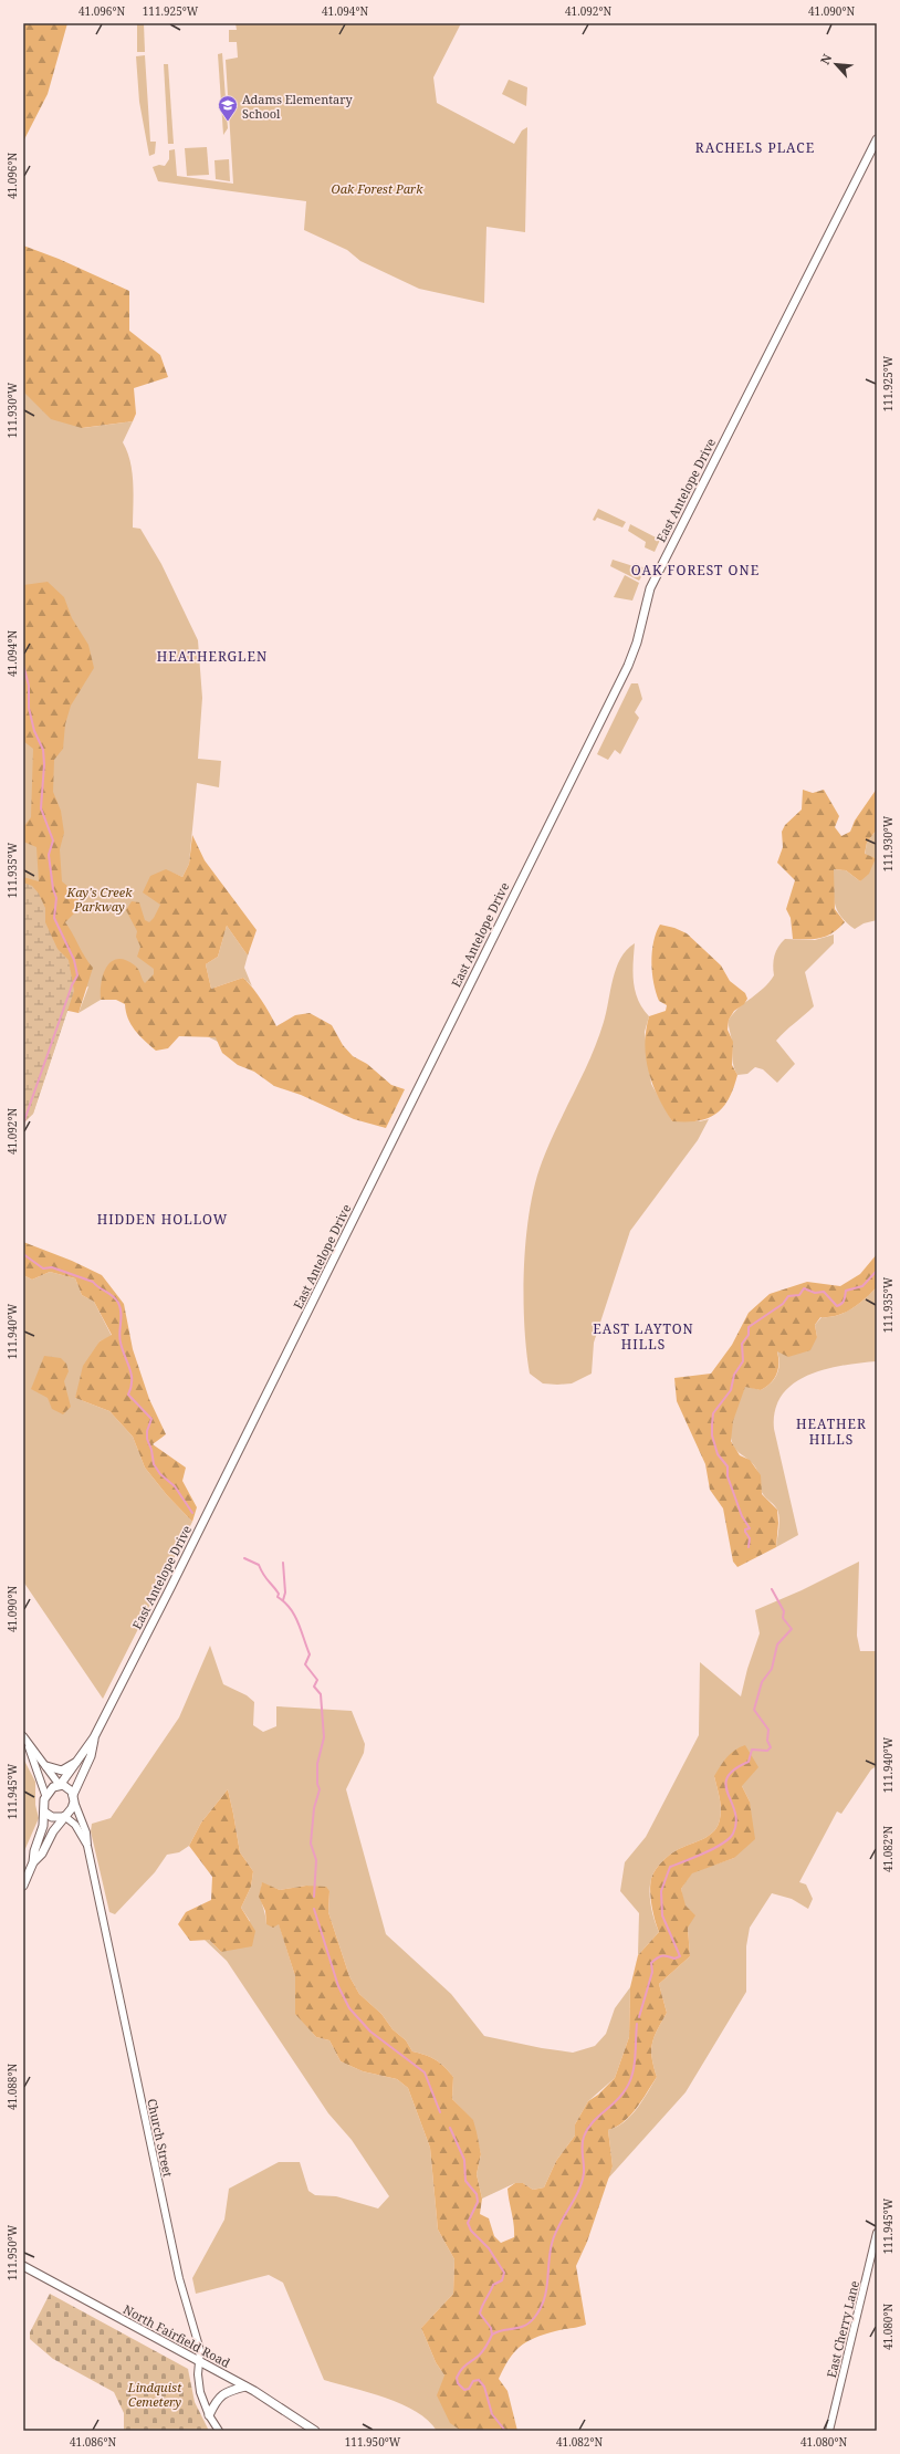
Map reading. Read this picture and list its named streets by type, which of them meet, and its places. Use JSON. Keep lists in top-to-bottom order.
{
  "streets": {
    "main road": ["East Antelope Drive", "North Fairfield Road"],
    "street": ["Church Street", "East Cherry Lane"]
  },
  "crossings": [
    ["East Antelope Drive", "Church Street"],
    ["Church Street", "North Fairfield Road"]
  ],
  "districts": [
    "RACHELS PLACE",
    "OAK FOREST ONE",
    "HEATHERGLEN",
    "HIDDEN HOLLOW",
    "EAST LAYTON HILLS",
    "HEATHER HILLS"
  ],
  "parks": ["Oak Forest Park", "Kay's Creek Parkway", "Lindquist Cemetery"],
  "places": {
    "school or university": ["Adams Elementary School"]
  },
  "north": "top left",
  "coordinates": [
    "41.096°N",
    "111.925°W",
    "41.094°N",
    "41.092°N",
    "41.090°N",
    "111.930°W",
    "111.935°W",
    "111.940°W",
    "111.945°W",
    "41.082°N",
    "41.088°N",
    "111.950°W",
    "41.080°N",
    "41.086°N"
  ]
}
